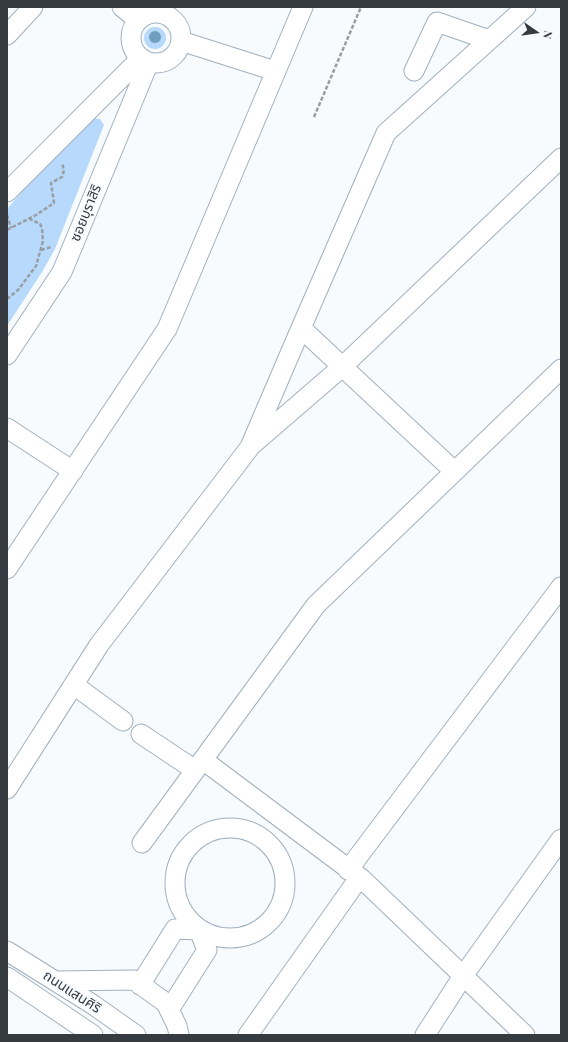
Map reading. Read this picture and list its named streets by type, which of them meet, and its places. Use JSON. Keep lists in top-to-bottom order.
{
  "streets": {
    "street": ["ซอยบุราสิริ", "ถนนแสนศิริ"]
  },
  "north": "right"
}
